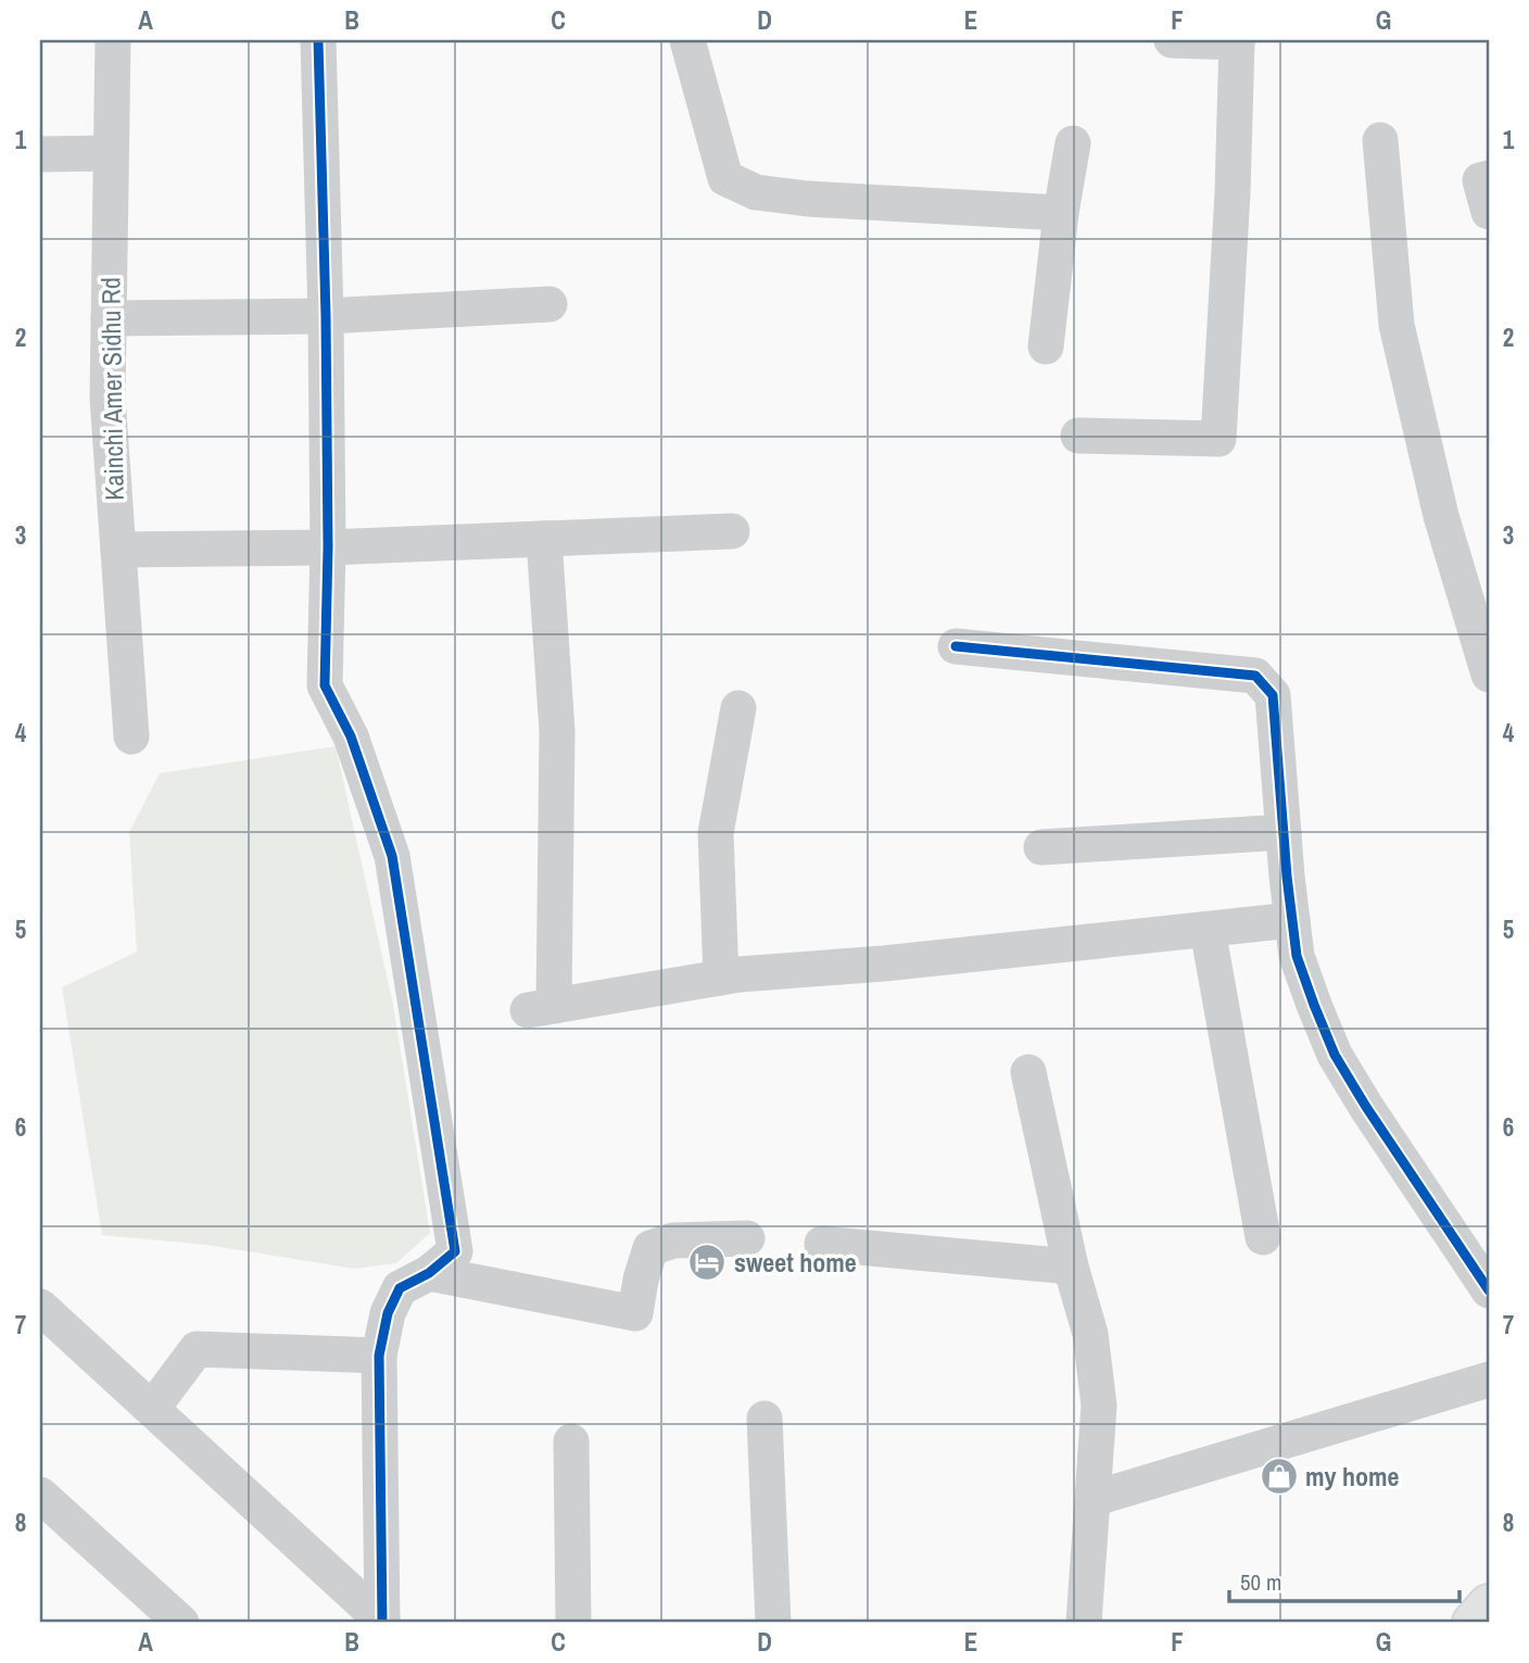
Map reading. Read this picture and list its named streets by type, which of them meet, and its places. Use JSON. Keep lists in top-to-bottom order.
{
  "streets": {
    "street": ["Kainchi Amer Sidhu Rd"]
  },
  "places": {
    "hotel": ["sweet home"],
    "shop": ["my home"]
  },
  "scale_bar": "50 m",
  "grid": {
    "columns": [
      "A",
      "B",
      "C",
      "D",
      "E",
      "F",
      "G"
    ],
    "rows": [
      "1",
      "2",
      "3",
      "4",
      "5",
      "6",
      "7",
      "8"
    ]
  }
}
